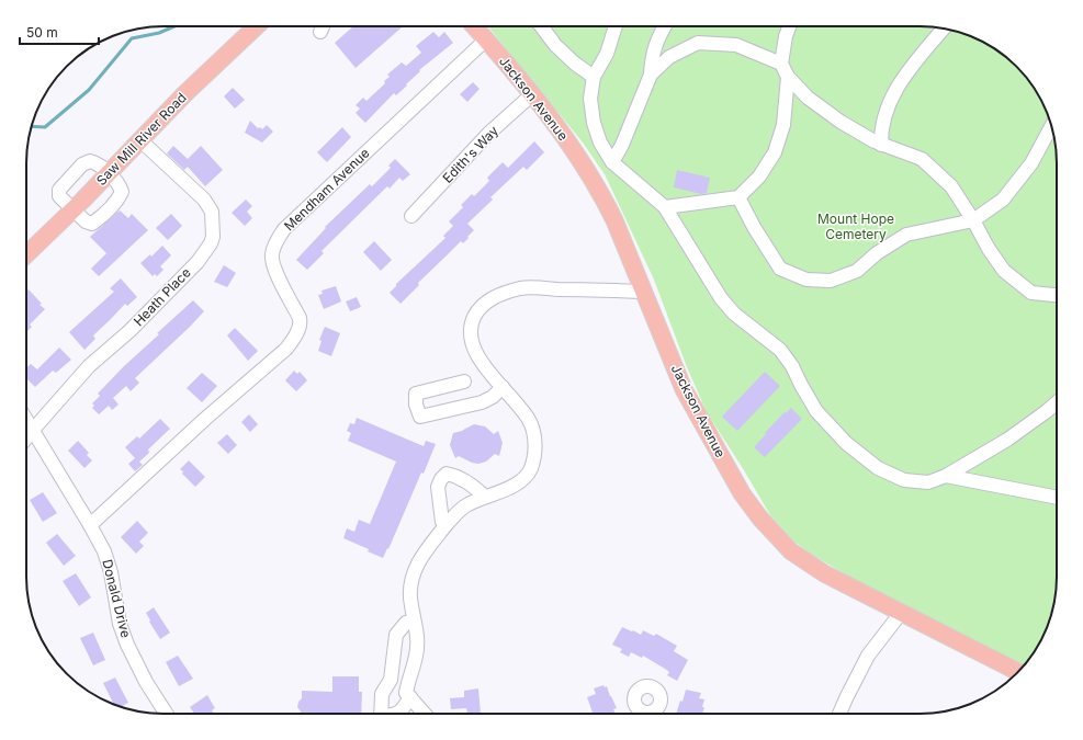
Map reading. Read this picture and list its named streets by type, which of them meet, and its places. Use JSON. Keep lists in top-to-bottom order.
{
  "streets": {
    "main road": ["Jackson Avenue", "Saw Mill River Road"],
    "street": [
      "Edith's Way",
      "Mendham Avenue",
      "Heath Place",
      "Donald Drive"
    ]
  },
  "crossings": [
    ["Jackson Avenue", "Edith's Way"],
    ["Jackson Avenue", "Mendham Avenue"],
    ["Saw Mill River Road", "Heath Place"],
    ["Mendham Avenue", "Donald Drive"],
    ["Heath Place", "Donald Drive"]
  ],
  "parks": ["Mount Hope Cemetery"],
  "scale_bar": "50 m"
}
